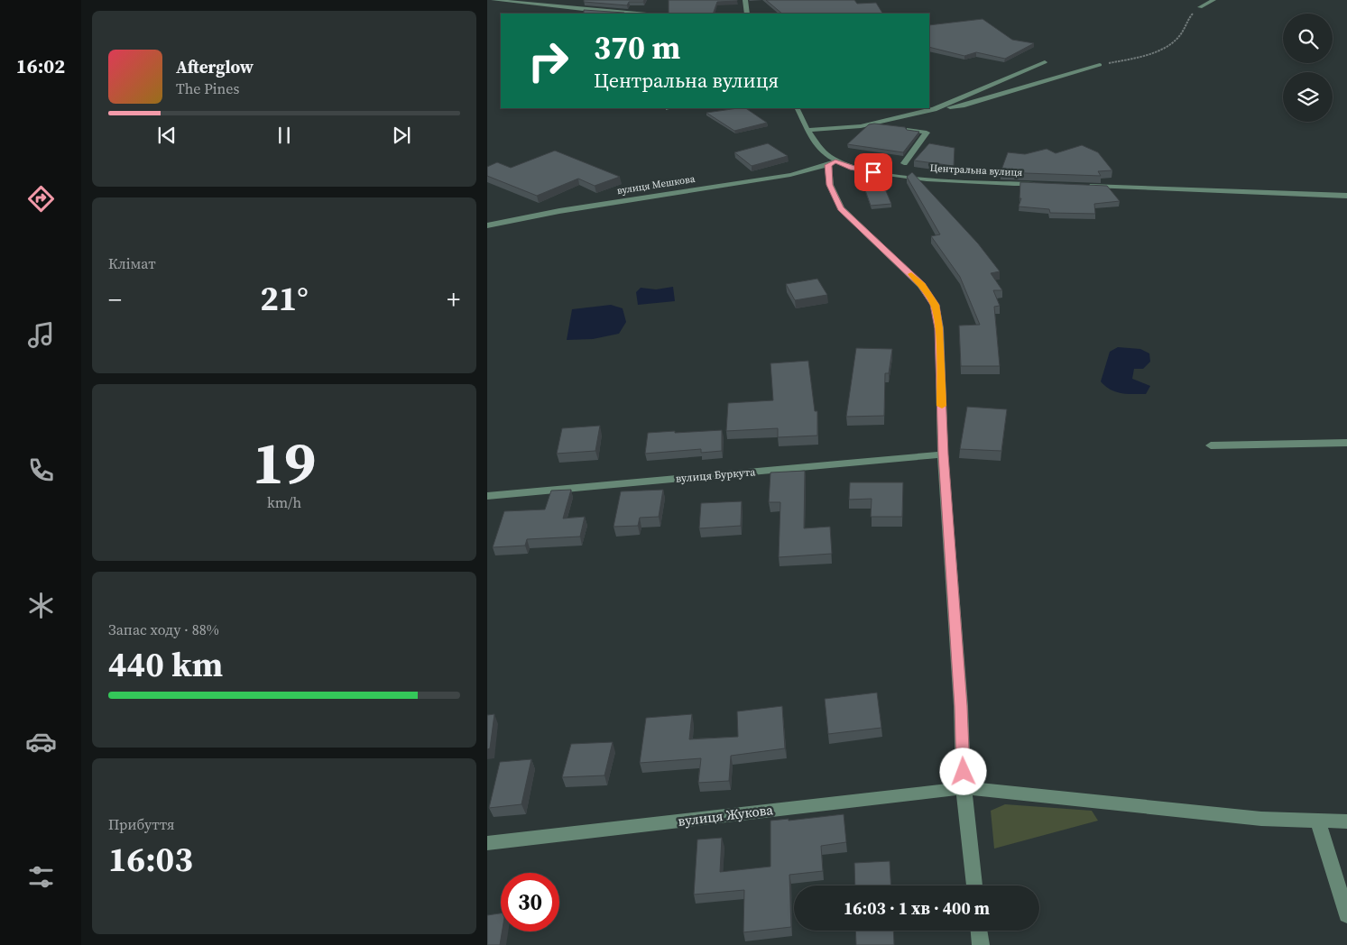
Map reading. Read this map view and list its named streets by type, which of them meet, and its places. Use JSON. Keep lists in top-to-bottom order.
{
  "streets": {
    "street": [
      "Центральна вулиця",
      "вулиця Мешкова",
      "вулиця Буркута",
      "вулиця Жукова"
    ]
  },
  "crossings": [
    ["Центральна вулиця", "вулиця Мешкова"]
  ],
  "page": {
    "tabs": "16:02",
    "turn": ["370 m", "Центральна вулиця"],
    "song": ["Afterglow", "The Pines"],
    "tile": [
      "Клімат",
      ["19", "km/h"],
      ["Запас ходу · 88%", "440 km"],
      ["Прибуття", "16:03"]
    ],
    "heat": ["−", "21°", "+"],
    "limit": "30",
    "trip": "16:03 · 1 хв · 400 m"
  }
}
